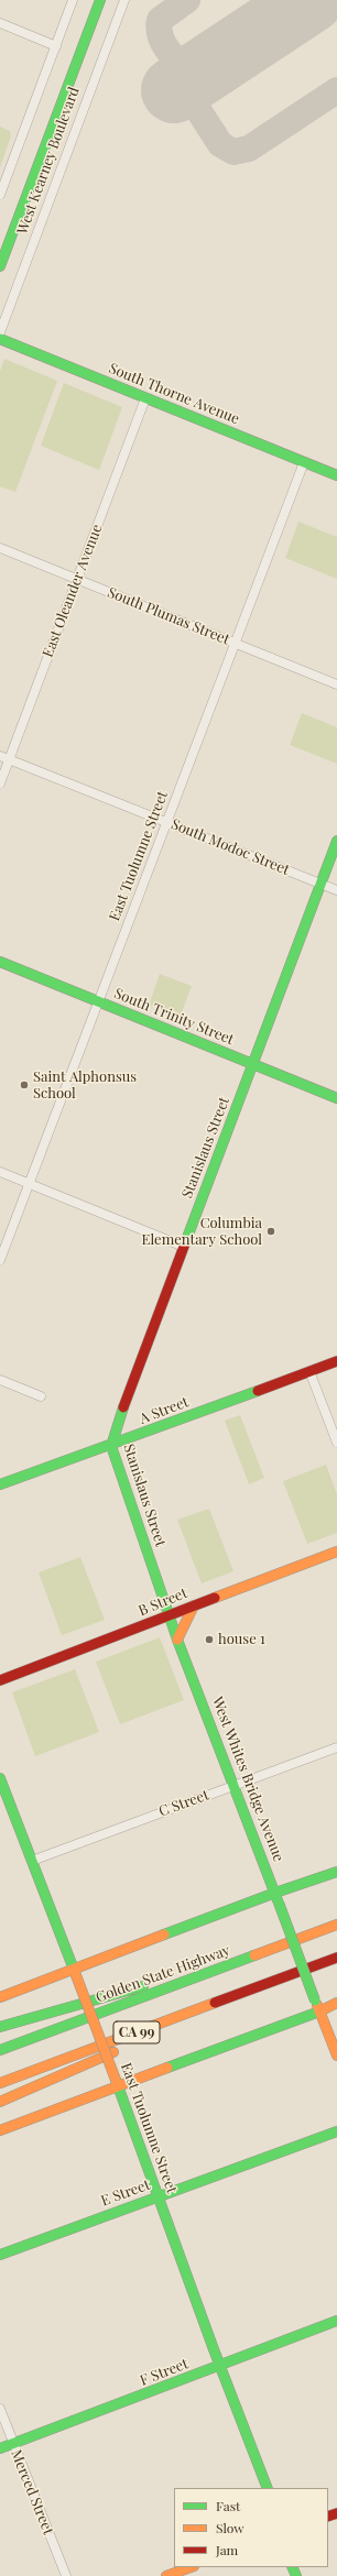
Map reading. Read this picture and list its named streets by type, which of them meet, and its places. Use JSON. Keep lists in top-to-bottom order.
{
  "streets": {
    "main road": [
      "West Kearney Boulevard",
      "South Thorne Avenue",
      "East Tuolumne Street",
      "South Trinity Street",
      "Stanislaus Street",
      "A Street",
      "B Street",
      "West Whites Bridge Avenue",
      "Golden State Highway",
      "CA 99",
      "E Street",
      "F Street"
    ],
    "street": [
      "East Oleander Avenue",
      "South Plumas Street",
      "South Modoc Street",
      "C Street",
      "Merced Street"
    ]
  },
  "crossings": [
    ["South Thorne Avenue", "East Oleander Avenue"],
    ["South Thorne Avenue", "East Tuolumne Street"],
    ["East Oleander Avenue", "South Plumas Street"],
    ["East Oleander Avenue", "South Modoc Street"],
    ["South Plumas Street", "East Tuolumne Street"],
    ["South Modoc Street", "East Tuolumne Street"],
    ["South Modoc Street", "Stanislaus Street"],
    ["East Tuolumne Street", "South Trinity Street"],
    ["East Tuolumne Street", "C Street"],
    ["East Tuolumne Street", "E Street"],
    ["East Tuolumne Street", "F Street"],
    ["South Trinity Street", "Stanislaus Street"],
    ["Stanislaus Street", "A Street"],
    ["Stanislaus Street", "B Street"],
    ["Stanislaus Street", "West Whites Bridge Avenue"],
    ["B Street", "West Whites Bridge Avenue"],
    ["West Whites Bridge Avenue", "C Street"],
    ["F Street", "Merced Street"]
  ],
  "places": ["Saint Alphonsus School", "Columbia Elementary School", "house 1"],
  "legend": ["Fast", "Slow", "Jam"]
}
